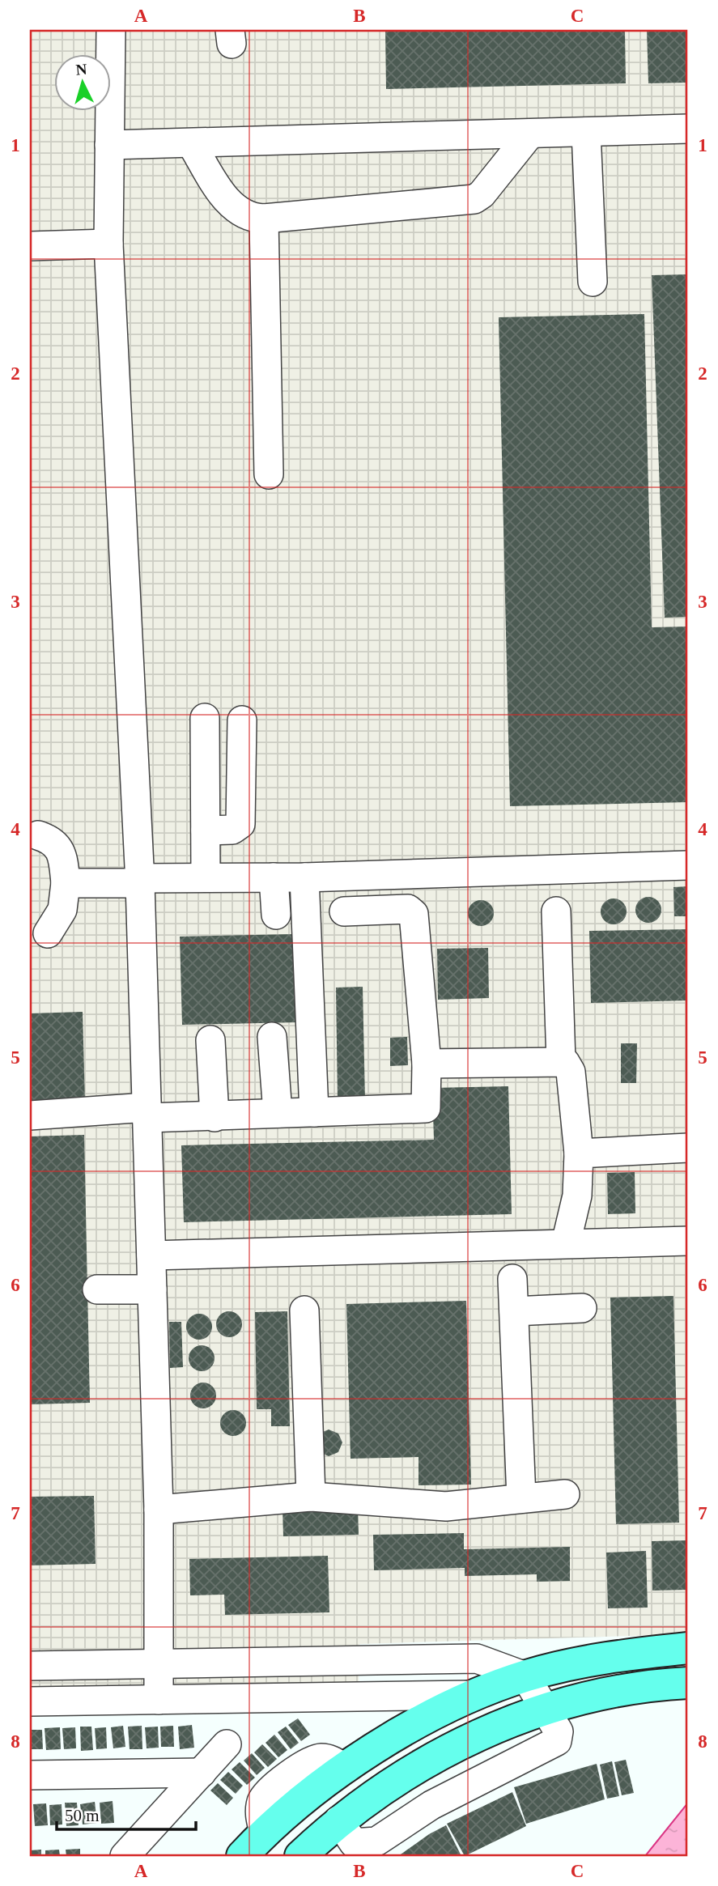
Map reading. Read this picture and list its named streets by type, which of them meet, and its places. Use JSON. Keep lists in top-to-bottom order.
{
  "scale_bar": "50 m",
  "north": "top",
  "grid": {
    "columns": ["A", "B", "C"],
    "rows": [
      "1",
      "2",
      "3",
      "4",
      "5",
      "6",
      "7",
      "8"
    ]
  }
}
